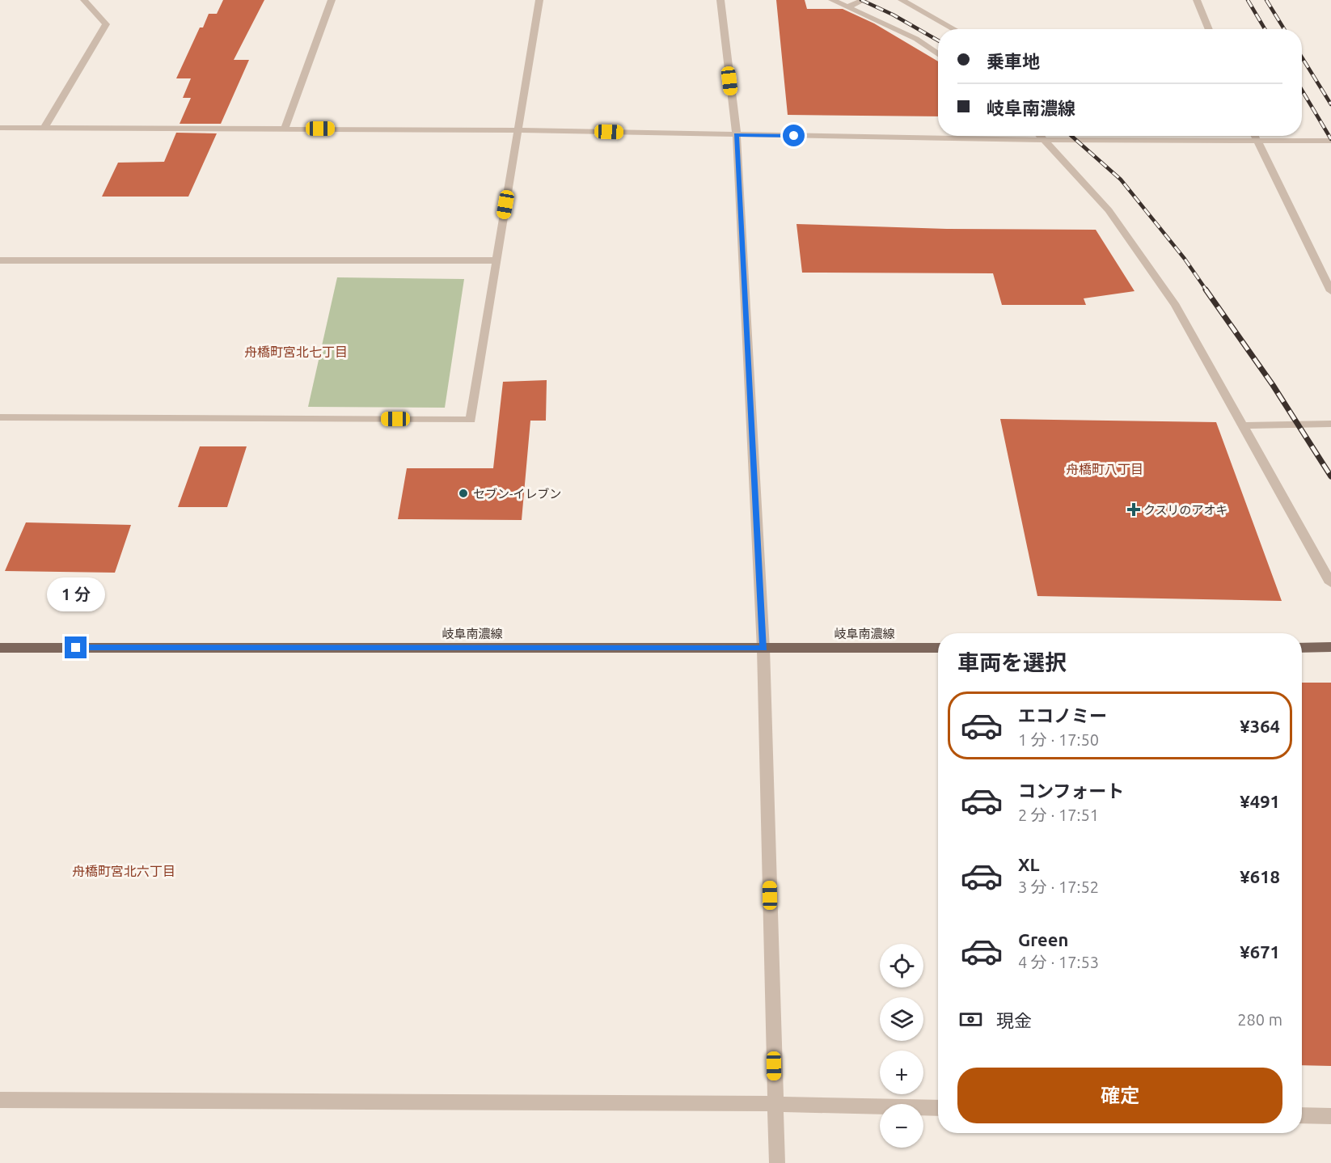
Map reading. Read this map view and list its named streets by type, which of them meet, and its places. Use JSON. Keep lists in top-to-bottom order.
{
  "streets": {
    "main road": ["岐阜南濃線"]
  },
  "districts": ["舟橋町宮北七丁目", "舟橋町八丁目", "舟橋町宮北六丁目"],
  "places": {
    "other": ["セブン-イレブン"],
    "health": ["クスリのアオキ"]
  },
  "page": {
    "banner": ["乗車地", "岐阜南濃線"],
    "bubble": "1 分",
    "heading": "車両を選択",
    "list": [
      {
        "name": "エコノミー",
        "note": "1 分 · 17:50",
        "value": "¥364"
      },
      {
        "name": "コンフォート",
        "note": "2 分 · 17:51",
        "value": "¥491"
      },
      {
        "name": "XL",
        "note": "3 分 · 17:52",
        "value": "¥618"
      },
      {
        "name": "Green",
        "note": "4 分 · 17:53",
        "value": "¥671"
      }
    ],
    "map_buttons": ["+", "−"],
    "pay": ["現金", "280 m"],
    "buttons": "確定"
  }
}
